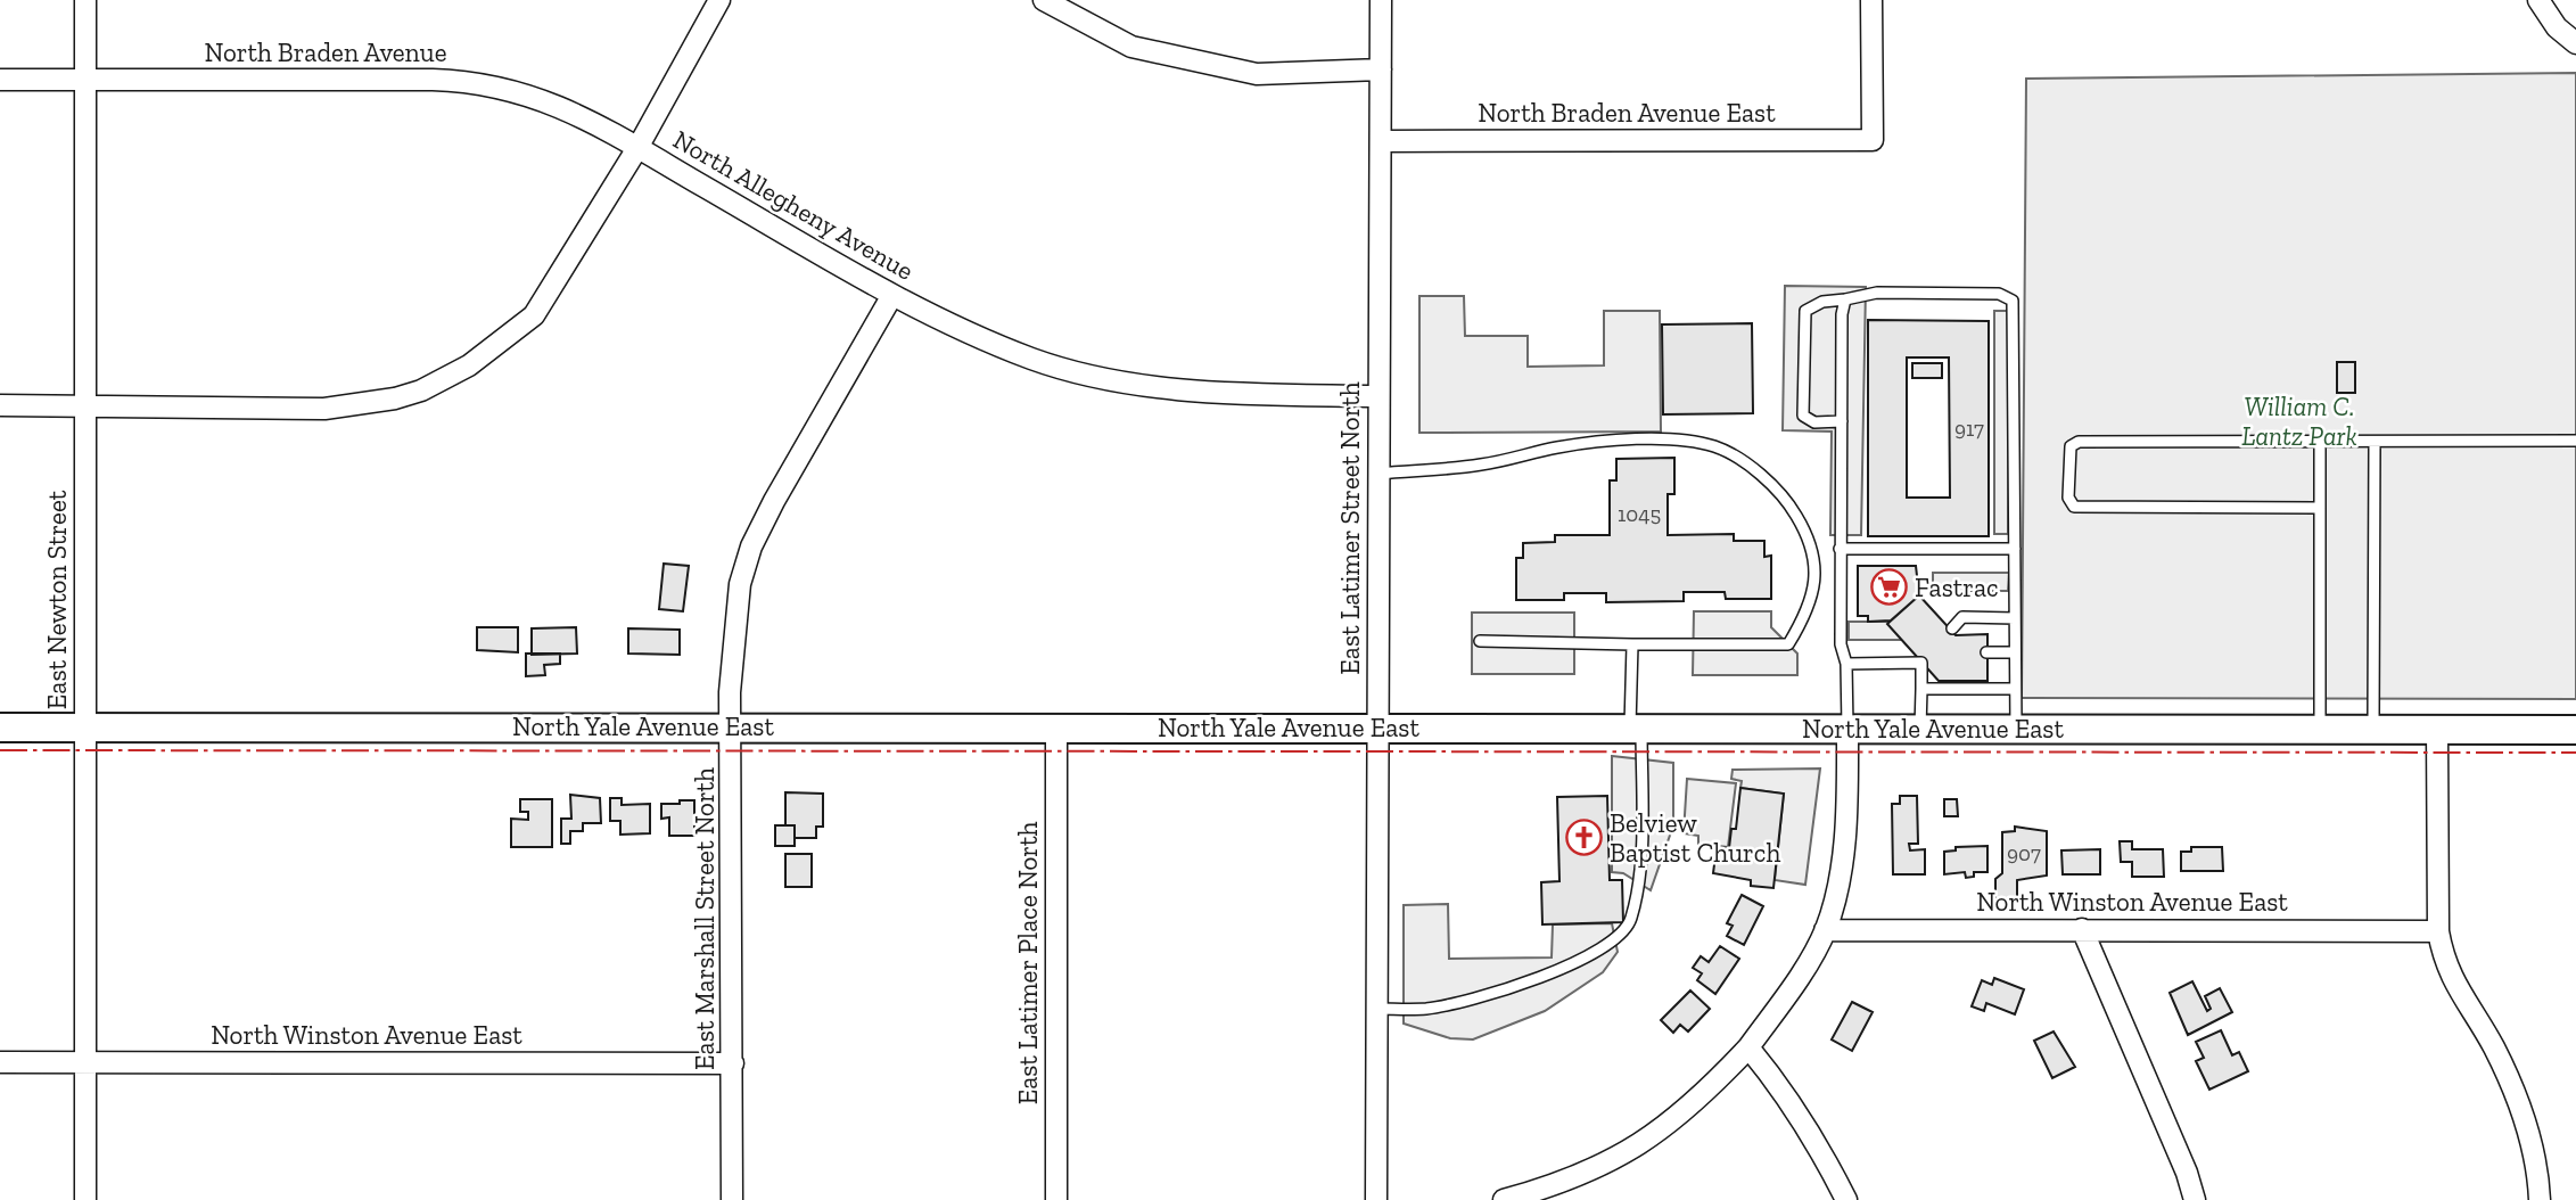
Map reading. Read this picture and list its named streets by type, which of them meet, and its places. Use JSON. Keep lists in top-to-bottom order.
{
  "streets": {
    "main road": ["North Yale Avenue East"],
    "street": [
      "North Braden Avenue",
      "North Braden Avenue East",
      "North Allegheny Avenue",
      "East Latimer Street North",
      "East Newton Street",
      "North Winston Avenue East",
      "East Marshall Street North",
      "East Latimer Place North"
    ]
  },
  "crossings": [
    ["North Braden Avenue", "North Allegheny Avenue"],
    ["North Braden Avenue", "East Newton Street"],
    ["North Braden Avenue East", "East Latimer Street North"],
    ["North Allegheny Avenue", "East Latimer Street North"],
    ["North Allegheny Avenue", "East Newton Street"],
    ["North Allegheny Avenue", "East Marshall Street North"],
    ["East Latimer Street North", "North Yale Avenue East"],
    ["East Newton Street", "North Yale Avenue East"],
    ["East Newton Street", "North Winston Avenue East"],
    ["North Yale Avenue East", "East Marshall Street North"],
    ["North Yale Avenue East", "East Latimer Place North"],
    ["North Winston Avenue East", "East Marshall Street North"]
  ],
  "parks": ["William C. Lantz Park"],
  "places": {
    "supermarket": ["Fastrac"],
    "church": ["Belview Baptist Church"]
  },
  "house_numbers": ["917", "1045", "907"]
}
